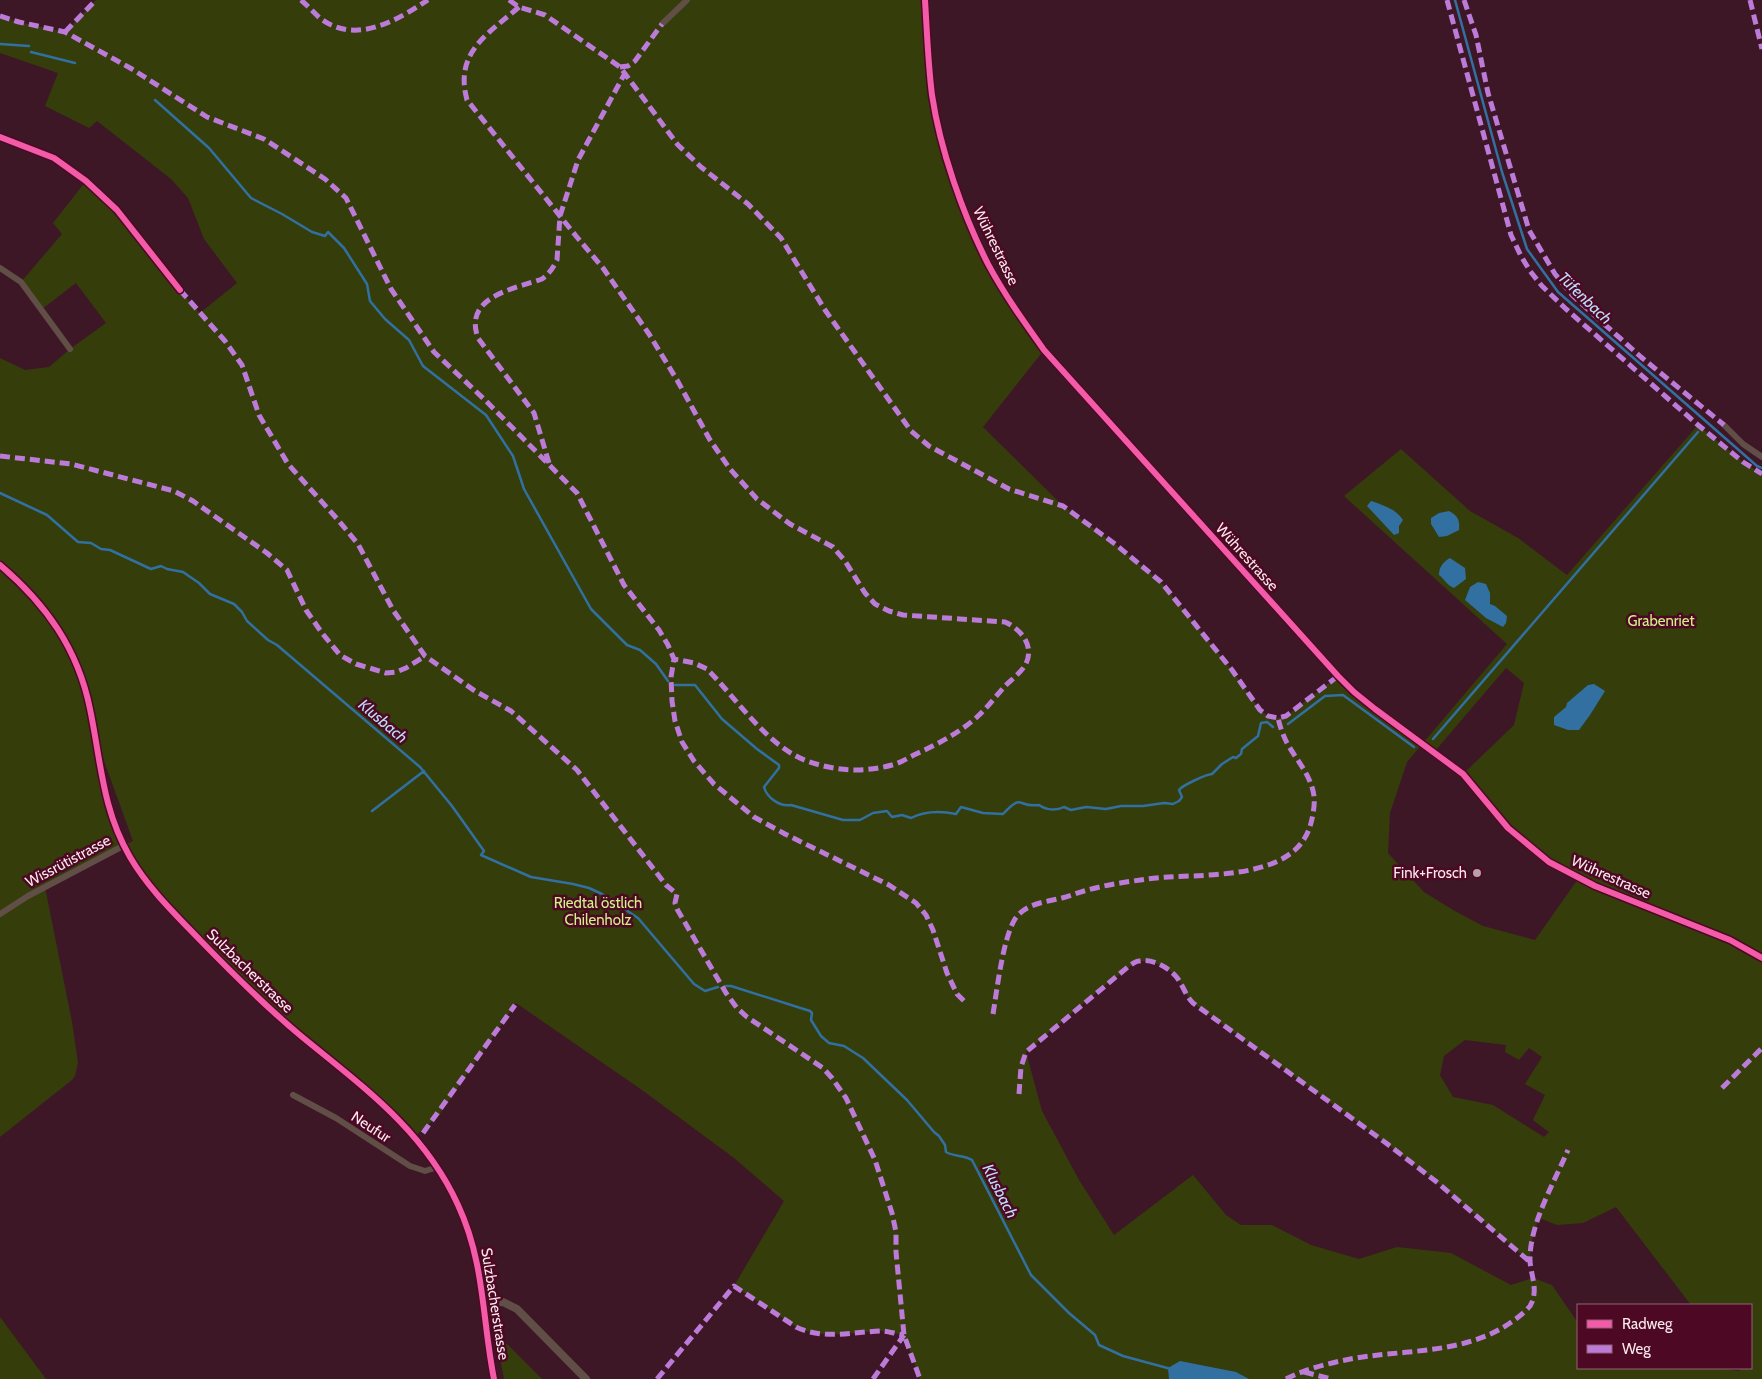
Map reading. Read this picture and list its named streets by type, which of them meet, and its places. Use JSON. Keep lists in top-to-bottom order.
{
  "streets": {
    "street": [
      "Wührestrasse",
      "Wissrütistrasse",
      "Sulzbacherstrasse",
      "Neufur"
    ]
  },
  "crossings": [
    ["Wissrütistrasse", "Sulzbacherstrasse"],
    ["Sulzbacherstrasse", "Neufur"]
  ],
  "water": ["Tüfenbach", "Klusbach"],
  "parks": ["Grabenriet", "Riedtal östlich Chilenholz"],
  "places": ["Fink+Frosch"],
  "legend": ["Radweg", "Weg"]
}
